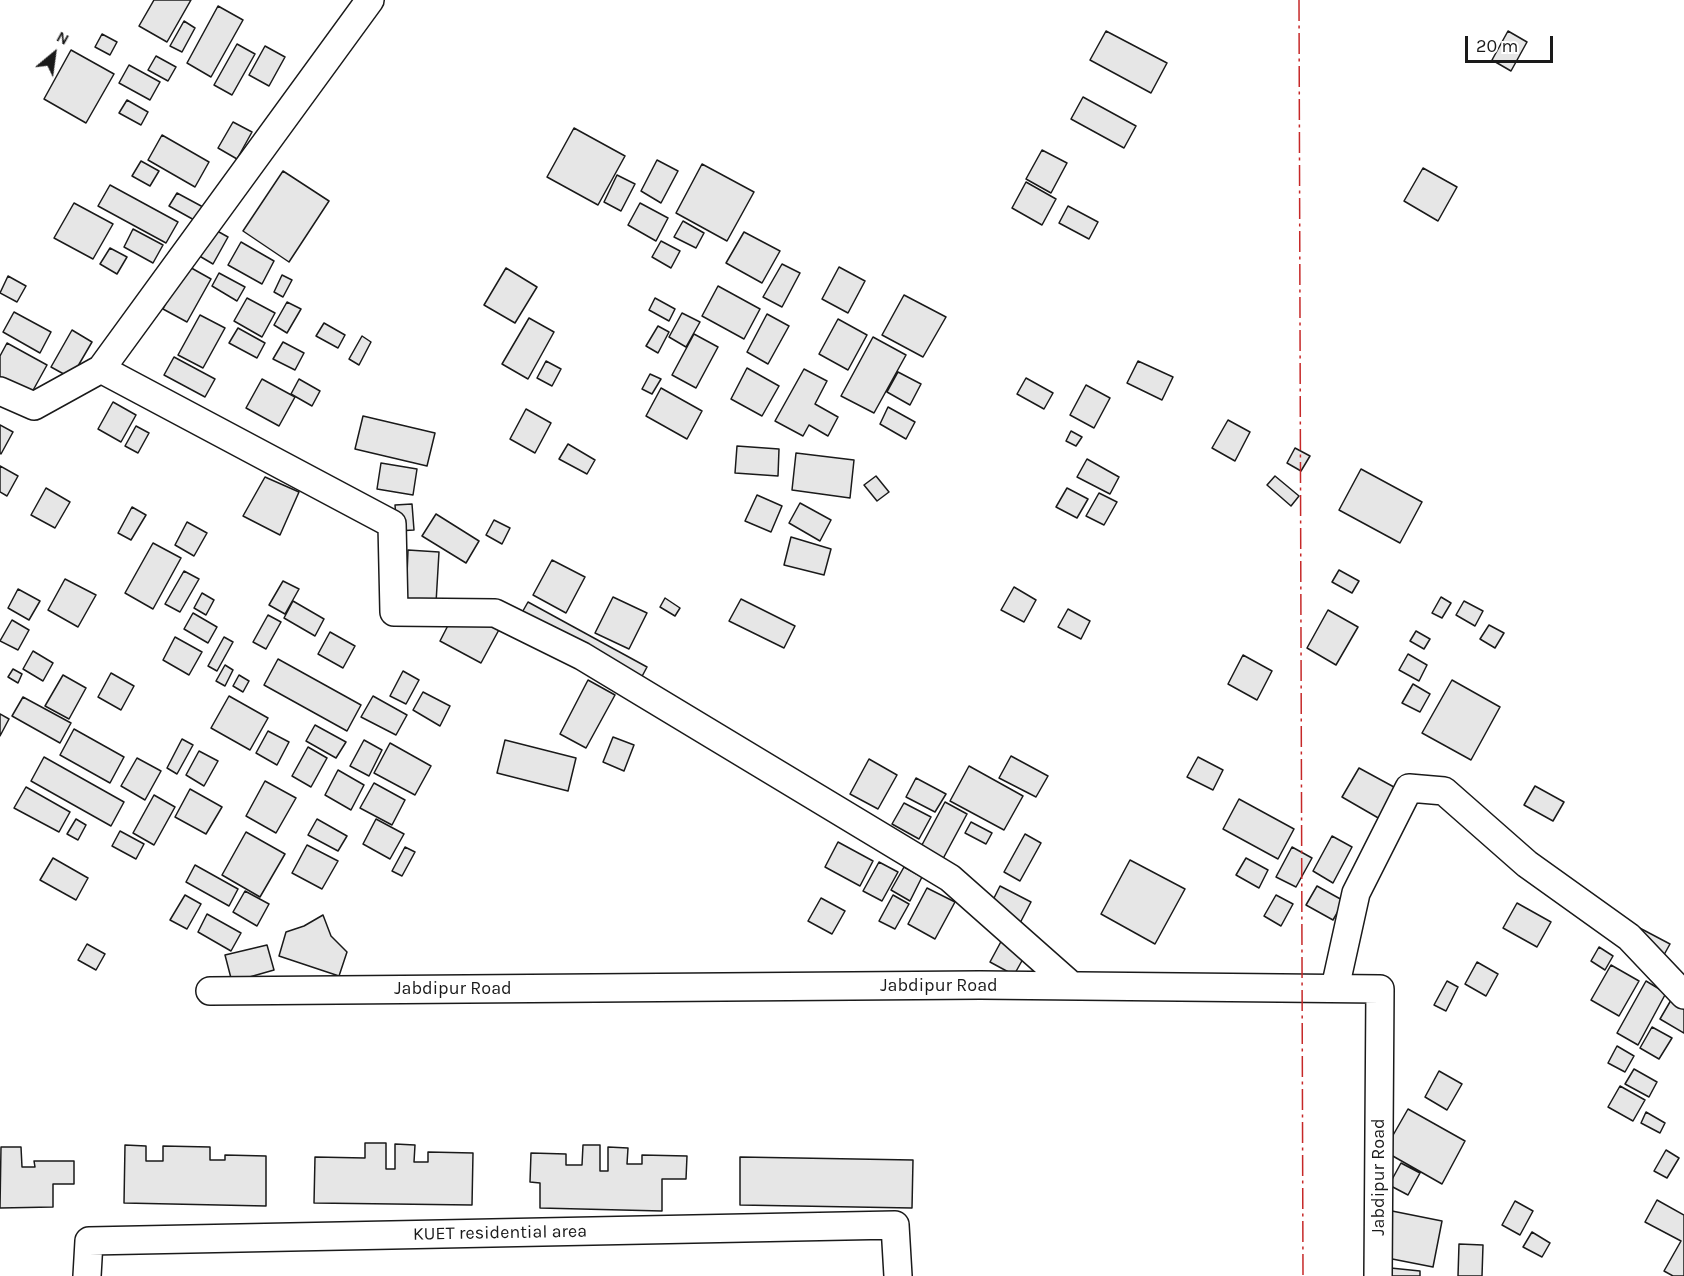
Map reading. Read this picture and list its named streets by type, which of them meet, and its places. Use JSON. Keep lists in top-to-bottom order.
{
  "streets": {
    "street": ["Jabdipur Road", "KUET residential area"]
  },
  "scale_bar": "20 m",
  "north": "top right"
}
